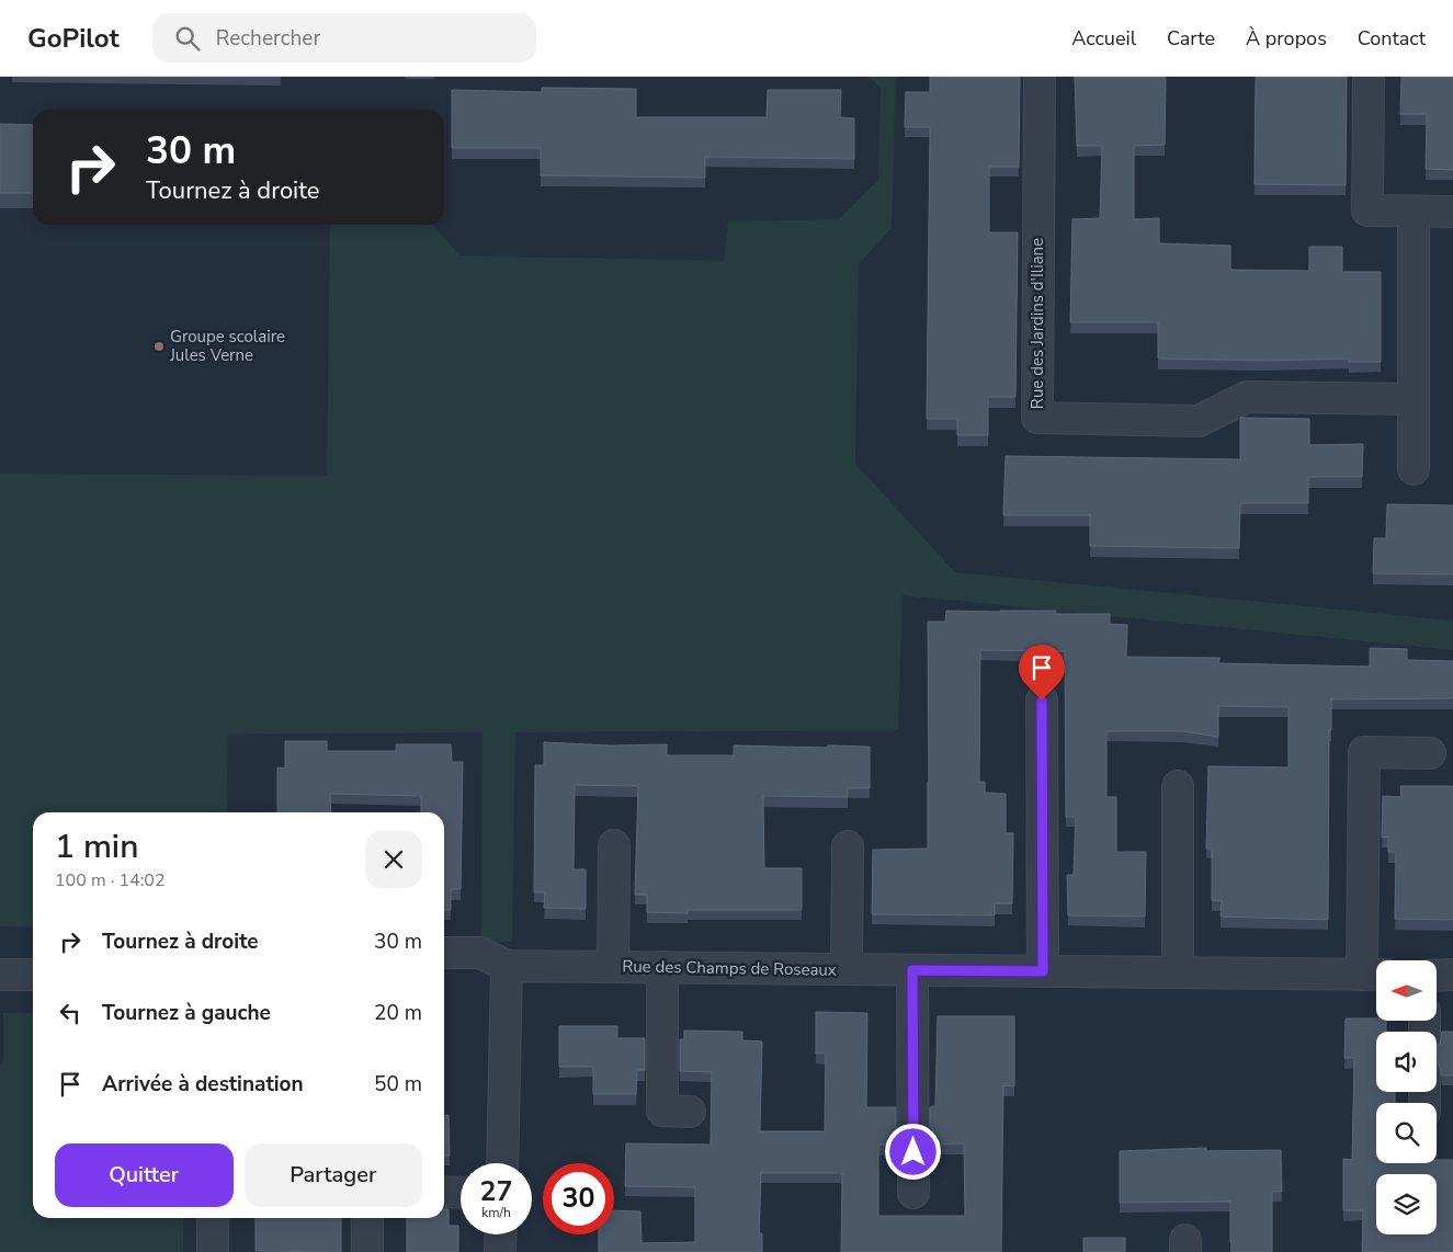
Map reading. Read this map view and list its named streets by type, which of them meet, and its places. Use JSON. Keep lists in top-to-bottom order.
{
  "streets": {
    "street": ["Rue des Jardins d'Iliane", "Rue des Champs de Roseaux"]
  },
  "places": ["Groupe scolaire Jules Verne"],
  "north": "left",
  "page": {
    "header": "GoPilot",
    "search": "Rechercher",
    "nav": [
      "Accueil",
      "Carte",
      "À propos",
      "Contact"
    ],
    "turn": ["30 m", "Tournez à droite"],
    "heading": ["1 min", "100 m · 14:02"],
    "list": [
      {
        "name": "Tournez à droite",
        "value": "30 m"
      },
      {
        "name": "Tournez à gauche",
        "value": "20 m"
      },
      {
        "name": "Arrivée à destination",
        "value": "50 m"
      }
    ],
    "buttons": ["Quitter", "Partager"],
    "speed": "27 km/h",
    "limit": "30"
  }
}
